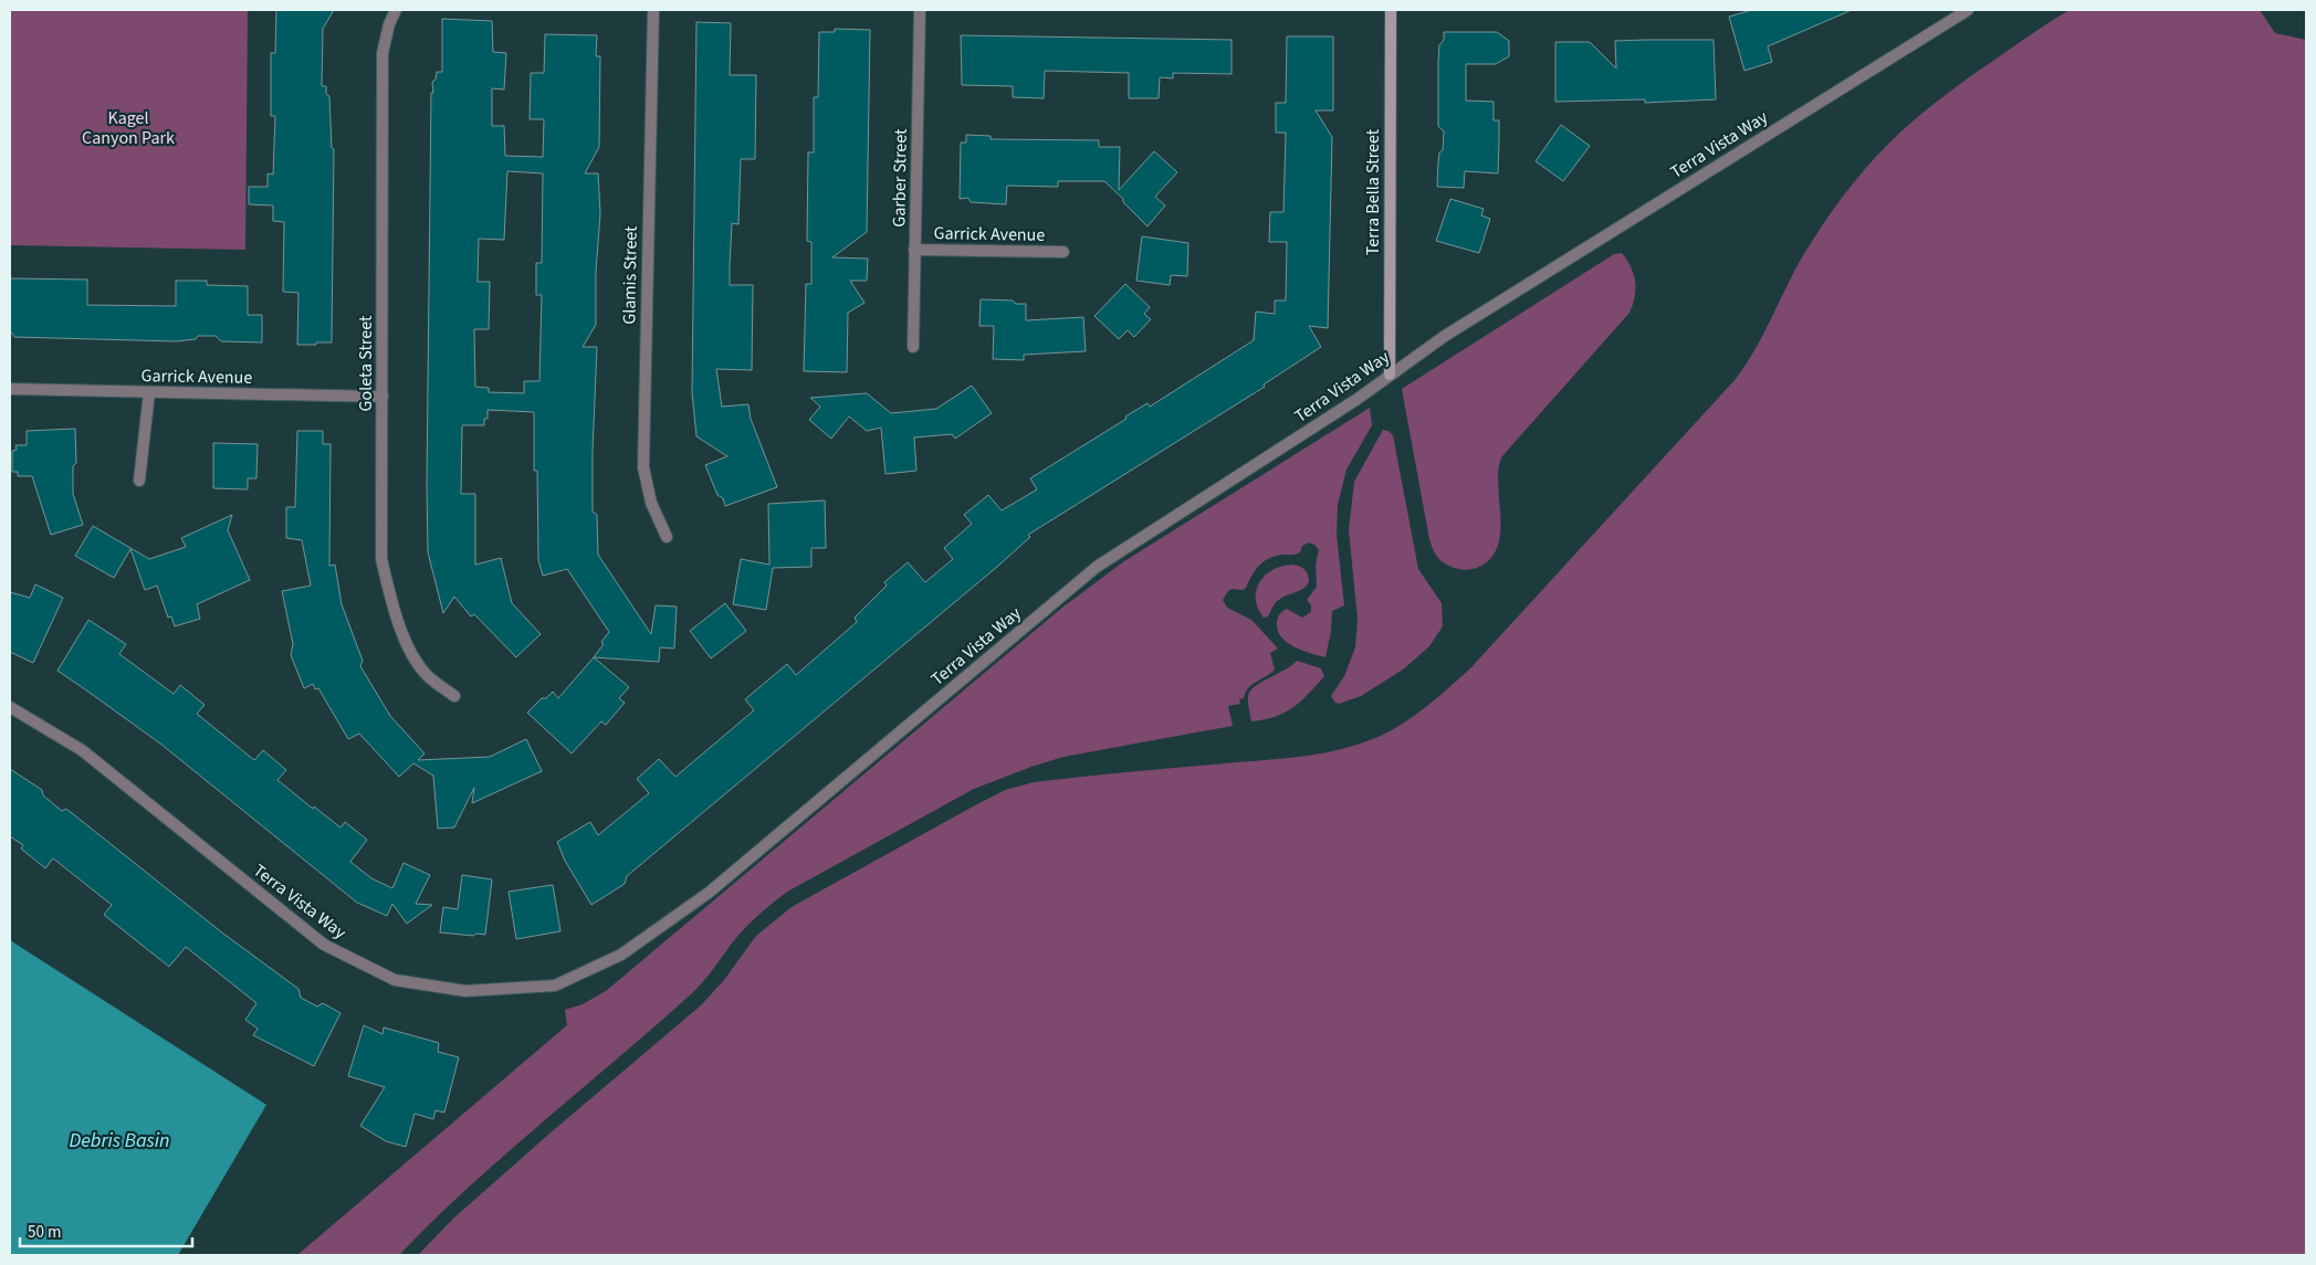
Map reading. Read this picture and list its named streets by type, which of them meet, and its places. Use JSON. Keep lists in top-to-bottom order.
{
  "streets": {
    "street": [
      "Terra Vista Way",
      "Garber Street",
      "Terra Bella Street",
      "Garrick Avenue",
      "Glamis Street",
      "Goleta Street"
    ]
  },
  "crossings": [
    ["Terra Vista Way", "Terra Bella Street"],
    ["Garber Street", "Garrick Avenue"],
    ["Garrick Avenue", "Goleta Street"]
  ],
  "water": ["Debris Basin"],
  "parks": ["Kagel Canyon Park"],
  "scale_bar": "50 m"
}
